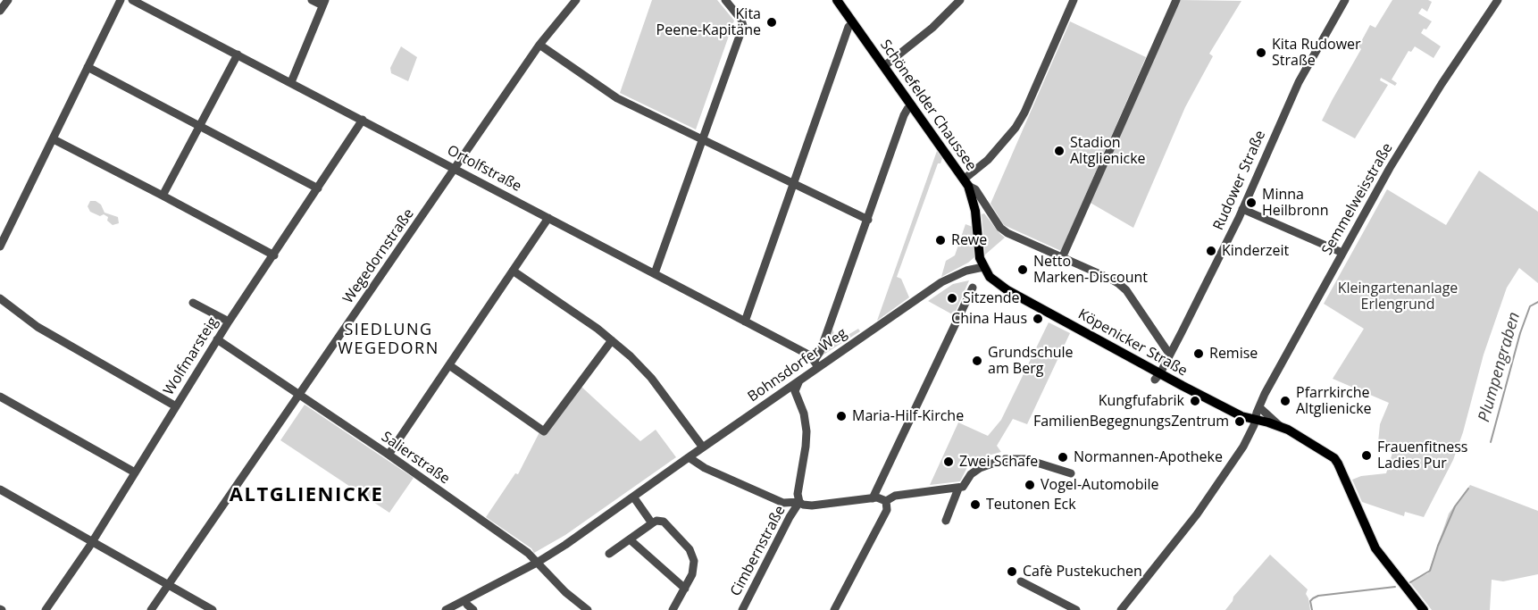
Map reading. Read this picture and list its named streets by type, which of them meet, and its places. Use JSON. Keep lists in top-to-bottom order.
{
  "streets": {
    "main road": ["Schönefelder Chaussee", "Köpenicker Straße"],
    "street": [
      "Ortolfstraße",
      "Rudower Straße",
      "Semmelweisstraße",
      "Wegedornstraße",
      "Wolfmarsteig",
      "Bohnsdorfer Weg",
      "Salierstraße",
      "Cimbernstraße"
    ]
  },
  "crossings": [
    ["Schönefelder Chaussee", "Köpenicker Straße"],
    ["Schönefelder Chaussee", "Bohnsdorfer Weg"],
    ["Ortolfstraße", "Wegedornstraße"],
    ["Ortolfstraße", "Wolfmarsteig"],
    ["Ortolfstraße", "Bohnsdorfer Weg"],
    ["Rudower Straße", "Köpenicker Straße"],
    ["Semmelweisstraße", "Köpenicker Straße"],
    ["Wegedornstraße", "Salierstraße"],
    ["Köpenicker Straße", "Bohnsdorfer Weg"],
    ["Wolfmarsteig", "Salierstraße"],
    ["Bohnsdorfer Weg", "Salierstraße"],
    ["Bohnsdorfer Weg", "Cimbernstraße"]
  ],
  "districts": ["SIEDLUNG WEGEDORN", "ALTGLIENICKE"],
  "water": ["Plumpengraben"],
  "parks": ["Kleingartenanlage Erlengrund"],
  "places": [
    "Kita Peene-Kapitäne",
    "Kita Rudower Straße",
    "Stadion Altglienicke",
    "Minna Heilbronn",
    "Rewe",
    "Kinderzeit",
    "Netto Marken-Discount",
    "Sitzende",
    "China Haus",
    "Remise",
    "Grundschule am Berg",
    "Kungfufabrik",
    "Pfarrkirche Altglienicke",
    "Maria-Hilf-Kirche",
    "FamilienBegegnungsZentrum",
    "Frauenfitness Ladies Pur",
    "Normannen-Apotheke",
    "Zwei Schafe",
    "Vogel-Automobile",
    "Teutonen Eck",
    "Cafè Pustekuchen"
  ]
}
